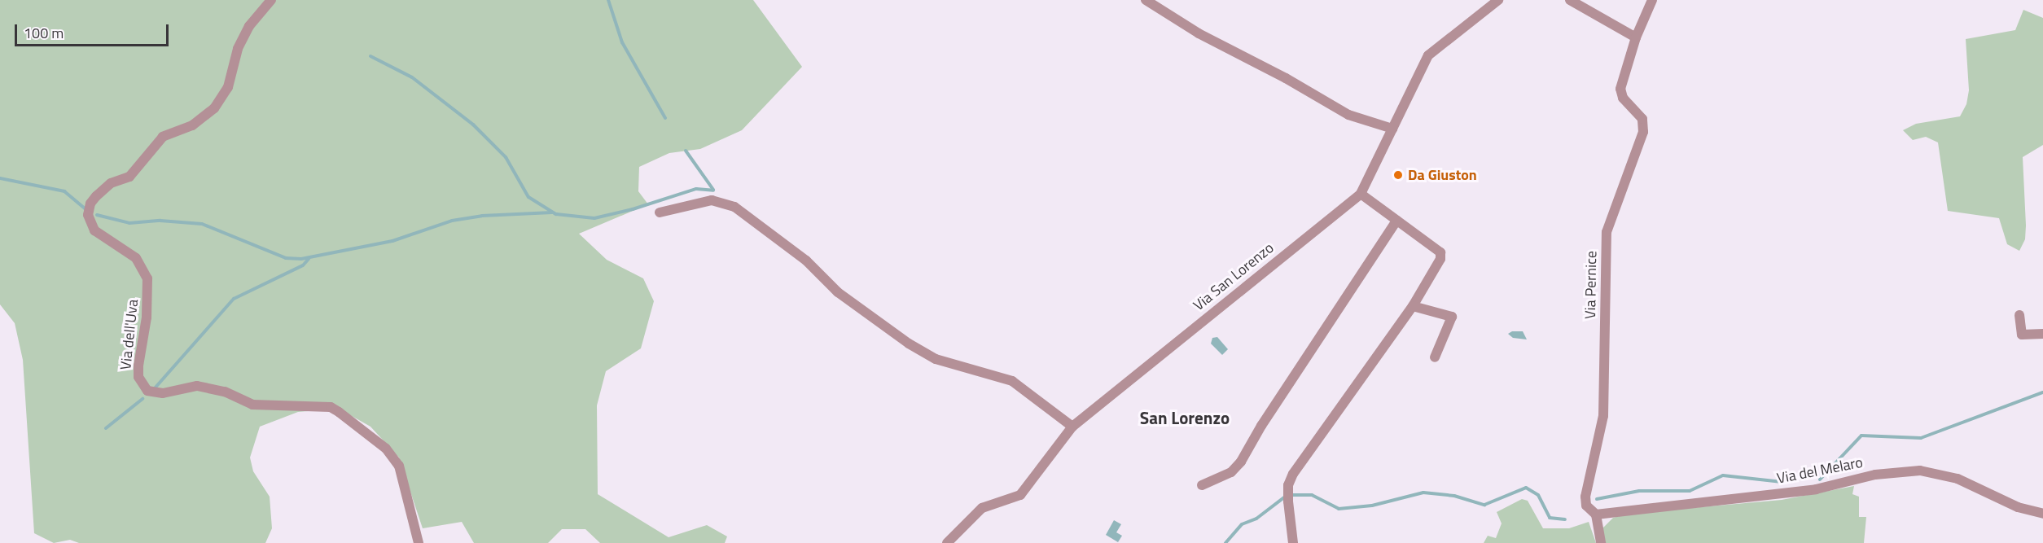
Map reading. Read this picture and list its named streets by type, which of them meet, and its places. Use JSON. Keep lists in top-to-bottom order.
{
  "streets": {
    "street": [
      "Via San Lorenzo",
      "Via Pernice",
      "Via dell'Uva",
      "Via del Melaro"
    ]
  },
  "crossings": [
    ["Via Pernice", "Via del Melaro"]
  ],
  "districts": ["San Lorenzo"],
  "places": ["Da Giuston"],
  "scale_bar": "100 m"
}
